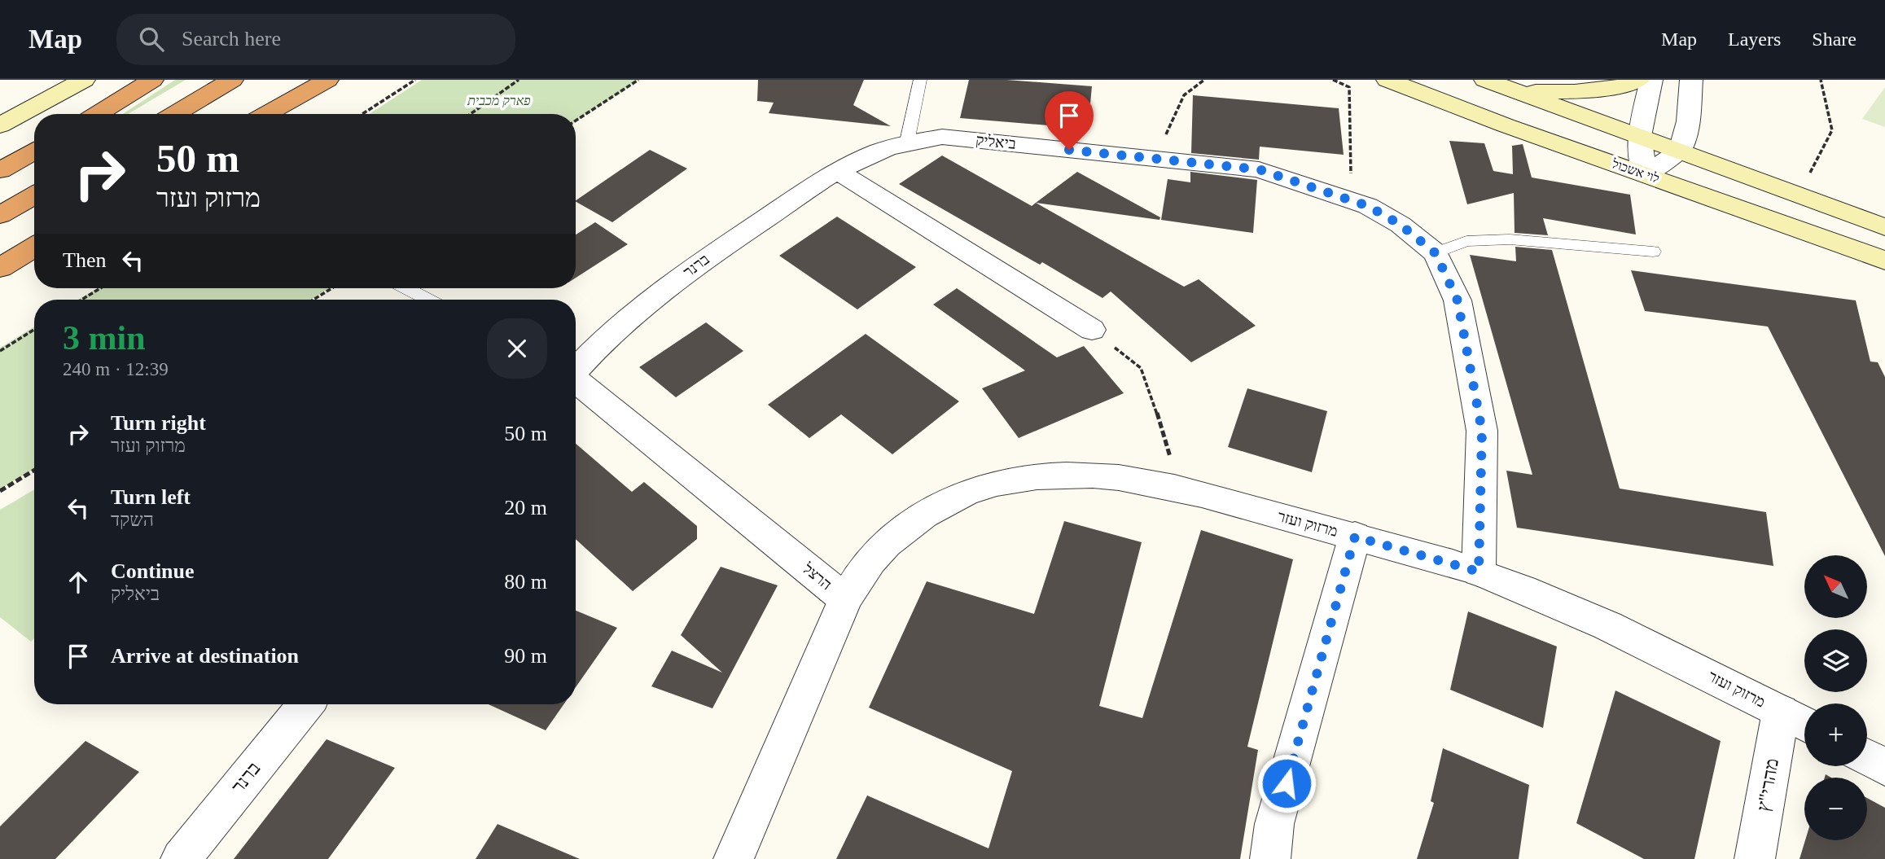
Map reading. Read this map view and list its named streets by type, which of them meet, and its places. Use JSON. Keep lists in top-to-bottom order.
{
  "streets": {
    "main road": ["לוי אשכול"],
    "street": [
      "ביאליק",
      "ברנר",
      "מרזוק ועזר",
      "הרצל",
      "מהרי\"ץ"
    ]
  },
  "crossings": [
    ["ביאליק", "ברנר"],
    ["מרזוק ועזר", "הרצל"],
    ["מרזוק ועזר", "מהרי\"ץ"]
  ],
  "parks": ["פארק מכבית"],
  "north": "top left",
  "page": {
    "header": "Map",
    "search": "Search here",
    "nav": ["Map", "Layers", "Share"],
    "turn": ["50 m", "מרזוק ועזר"],
    "then": "Then",
    "heading": ["3 min", "240 m · 12:39"],
    "list": [
      {
        "name": "Turn right",
        "note": "מרזוק ועזר",
        "value": "50 m"
      },
      {
        "name": "Turn left",
        "note": "השקד",
        "value": "20 m"
      },
      {
        "name": "Continue",
        "note": "ביאליק",
        "value": "80 m"
      },
      {
        "name": "Arrive at destination",
        "value": "90 m"
      }
    ],
    "map_buttons": ["+", "−"]
  }
}
